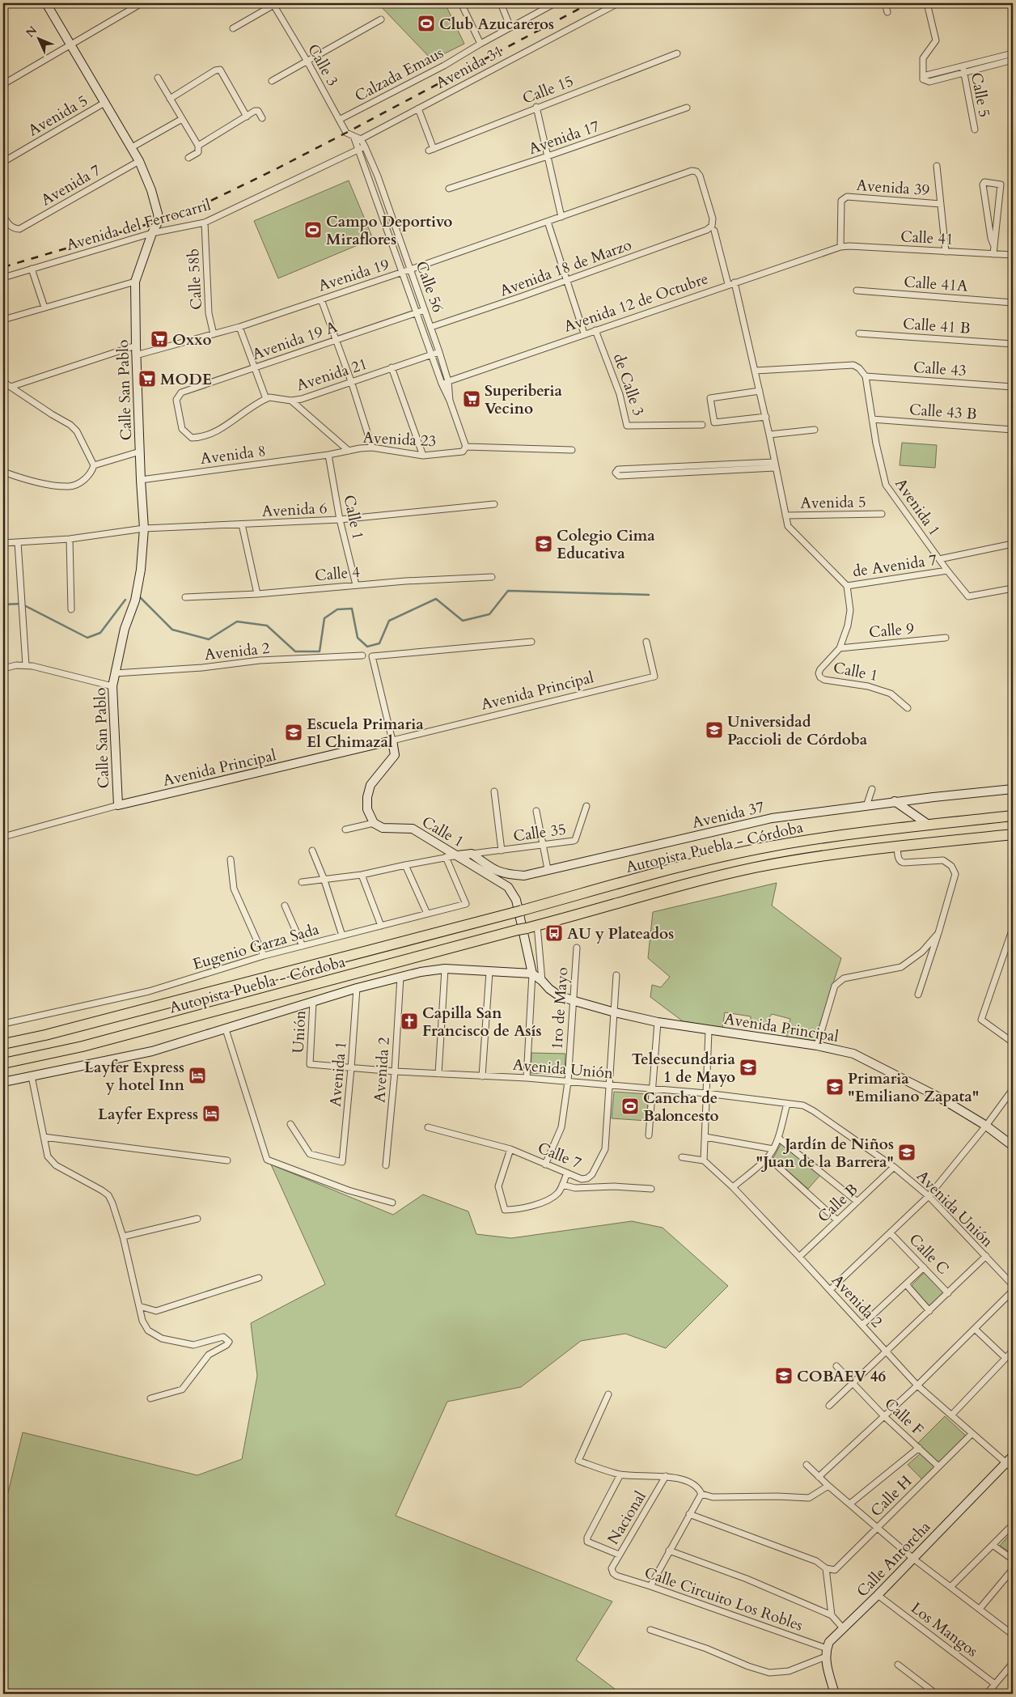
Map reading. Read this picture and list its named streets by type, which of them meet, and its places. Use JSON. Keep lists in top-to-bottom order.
{
  "streets": {
    "highway": ["Autopista Puebla - Córdoba"],
    "street": [
      "Calle 3",
      "Avenida 31",
      "Calzada Emaus",
      "Calle 15",
      "Calle 5",
      "Avenida 5",
      "Avenida 17",
      "Avenida 7",
      "Avenida 39",
      "Avenida del Ferrocarril",
      "Calle 41",
      "Avenida 18 de Marzo",
      "Avenida 19",
      "Calle 58b",
      "Calle 41A",
      "Calle 56",
      "Avenida 12 de Octubre",
      "Calle 41 B",
      "Avenida 19 A",
      "Calle 43",
      "Avenida 21",
      "de Calle 3",
      "Calle San Pablo",
      "Calle 43 B",
      "Avenida 23",
      "Avenida 8",
      "Avenida 1",
      "Avenida 6",
      "Calle 1",
      "de Avenida 7",
      "Calle 4",
      "Calle 9",
      "Avenida 2",
      "Avenida Principal",
      "Avenida 37",
      "Calle 35",
      "Eugenio Garza Sada",
      "1ro de Mayo",
      "Unión",
      "Avenida Unión",
      "Calle 7",
      "Calle B",
      "Calle C",
      "Calle F",
      "Calle H",
      "Nacional",
      "Calle Antorcha",
      "Calle Circuito Los Robles",
      "Los Mangos"
    ]
  },
  "crossings": [
    ["Calle 3", "Avenida 31"],
    ["Calle 3", "Calzada Emaus"],
    ["Calle 3", "Calle 56"],
    ["Avenida 31", "Calle 15"],
    ["Avenida 31", "Calle 56"],
    ["Avenida 5", "Calle San Pablo"],
    ["Avenida 7", "Calle San Pablo"],
    ["Avenida 39", "Calle 41"],
    ["Avenida 39", "Avenida 12 de Octubre"],
    ["Avenida del Ferrocarril", "Calle 58b"],
    ["Avenida del Ferrocarril", "Calle 56"],
    ["Avenida del Ferrocarril", "Calle San Pablo"],
    ["Calle 41", "Avenida 12 de Octubre"],
    ["Avenida 18 de Marzo", "Avenida 19"],
    ["Avenida 18 de Marzo", "Calle 56"],
    ["Avenida 19", "Calle 58b"],
    ["Avenida 19", "Calle 56"],
    ["Avenida 19", "Calle San Pablo"],
    ["Calle 56", "Avenida 12 de Octubre"],
    ["Calle 56", "Avenida 19 A"],
    ["Calle 56", "Avenida 21"],
    ["Calle 56", "Avenida 23"],
    ["Avenida 12 de Octubre", "de Calle 3"],
    ["Avenida 19 A", "Avenida 21"],
    ["Calle 43", "Avenida 1"],
    ["Calle San Pablo", "Avenida 8"],
    ["Calle San Pablo", "Avenida 6"],
    ["Calle San Pablo", "Avenida 2"],
    ["Calle San Pablo", "Avenida Principal"],
    ["Calle 43 B", "Avenida 1"],
    ["Avenida 23", "Avenida 8"],
    ["Avenida 23", "Calle 1"],
    ["Avenida 8", "Calle 1"],
    ["Avenida 1", "de Avenida 7"],
    ["Avenida 1", "Avenida Unión"],
    ["Avenida 6", "Calle 1"],
    ["Calle 1", "de Avenida 7"],
    ["Calle 1", "Calle 4"],
    ["Calle 1", "Calle 9"],
    ["Calle 1", "Avenida Principal"],
    ["Avenida 2", "Avenida Unión"],
    ["Avenida 2", "Calle B"],
    ["Avenida 2", "Calle H"],
    ["Avenida 2", "Calle Antorcha"],
    ["Avenida Principal", "1ro de Mayo"],
    ["Avenida 37", "Calle 35"],
    ["1ro de Mayo", "Avenida Unión"],
    ["1ro de Mayo", "Calle 7"],
    ["Unión", "Avenida Unión"],
    ["Avenida Unión", "Calle 7"],
    ["Avenida Unión", "Calle B"],
    ["Calle F", "Calle H"],
    ["Nacional", "Calle Circuito Los Robles"],
    ["Calle Antorcha", "Calle Circuito Los Robles"],
    ["Calle Antorcha", "Los Mangos"]
  ],
  "places": {
    "sports": ["Club Azucareros", "Campo Deportivo Miraflores", "Cancha de Baloncesto"],
    "supermarket": ["Oxxo", "MODE", "Superiberia Vecino"],
    "school or university": [
      "Colegio Cima Educativa",
      "Universidad Paccioli de Córdoba",
      "Escuela Primaria El Chimazal",
      "Telesecundaria 1 de Mayo",
      "Primaria \"Emiliano Zapata\"",
      "Jardín de Niños \"Juan de la Barrera\"",
      "COBAEV 46"
    ],
    "bus stop": ["AU y Plateados"],
    "church": ["Capilla San Francisco de Asís"],
    "hotel": ["Layfer Express y hotel Inn", "Layfer Express"]
  },
  "north": "top left"
}
